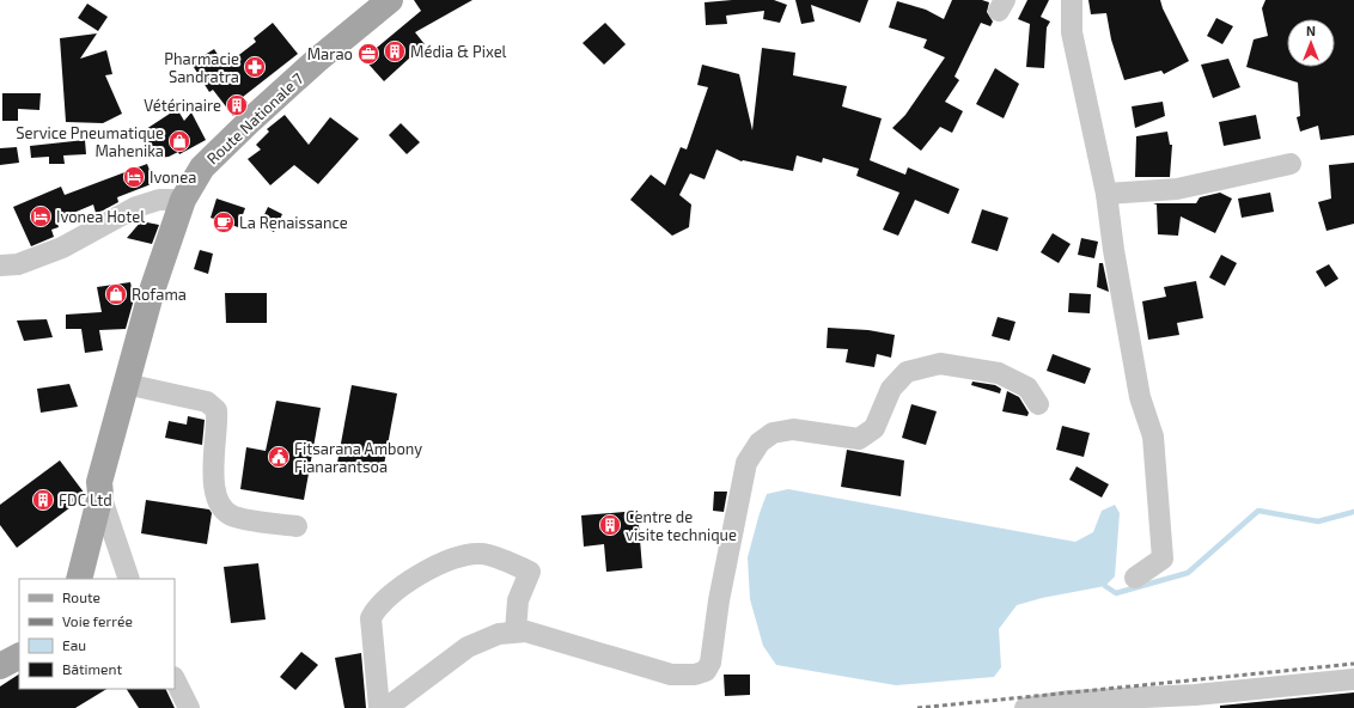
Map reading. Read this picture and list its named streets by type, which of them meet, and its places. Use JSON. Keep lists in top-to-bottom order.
{
  "streets": {
    "main road": ["Route Nationale 7"]
  },
  "places": {
    "building": [
      "Média & Pixel",
      "Vétérinaire",
      "FDC Ltd",
      "Centre de visite technique"
    ],
    "office": ["Marao"],
    "pharmacy": ["Pharmacie Sandratra"],
    "shop": ["Service Pneumatique Mahenika", "Rofama"],
    "hotel": ["Ivonea", "Ivonea Hotel"],
    "cafe": ["La Renaissance"],
    "public building": ["Fitsarana Ambony Fianarantsoa"]
  },
  "legend": [
    "Route",
    "Voie ferrée",
    "Eau",
    "Bâtiment"
  ],
  "north": "top"
}
